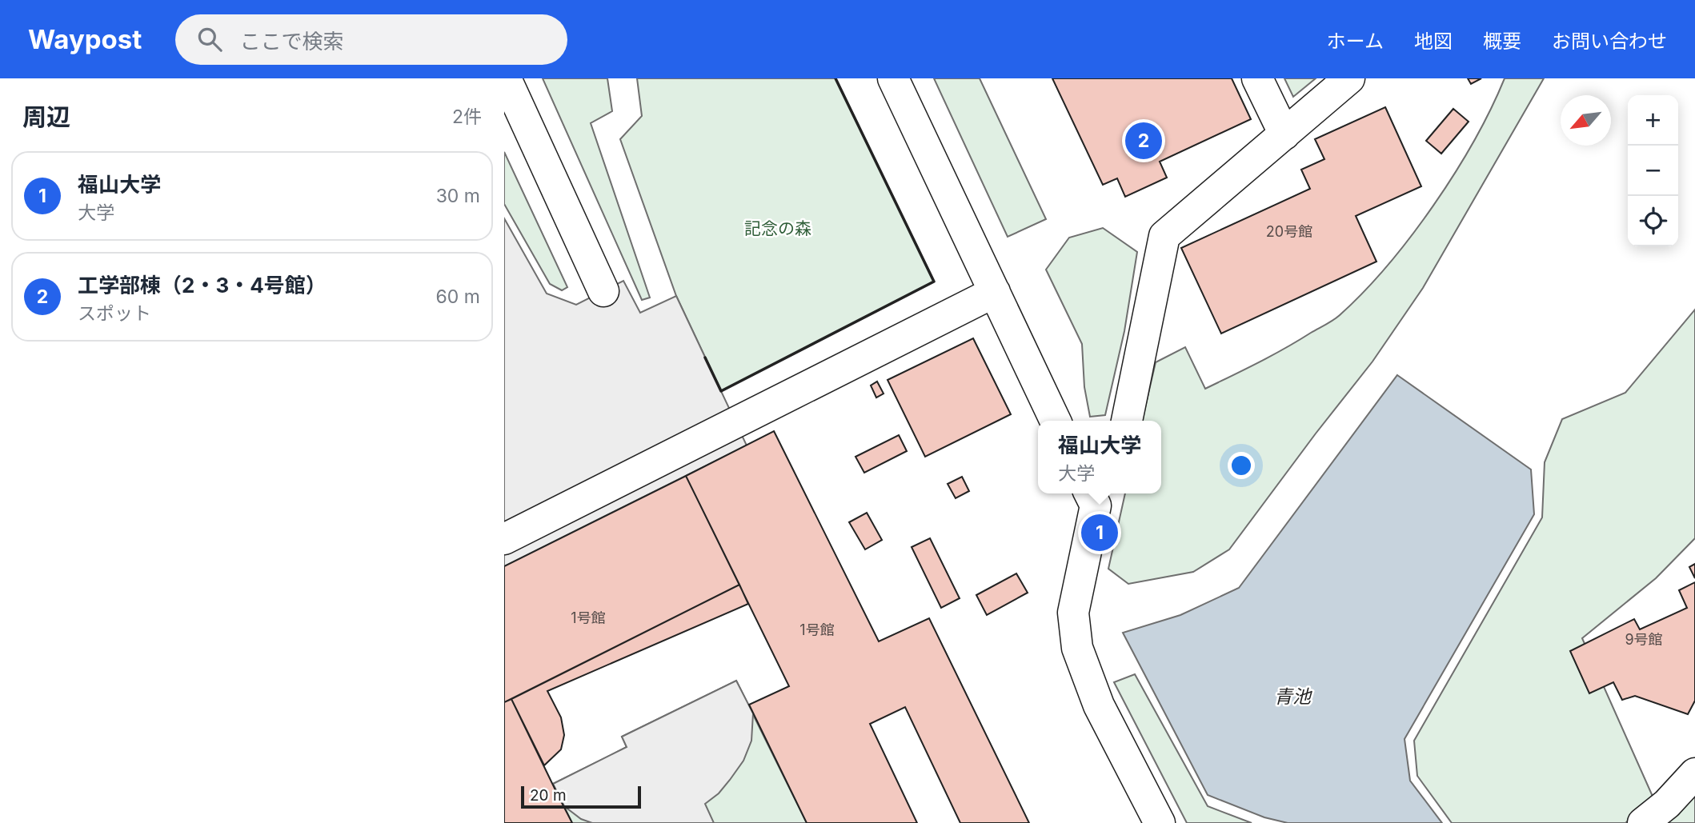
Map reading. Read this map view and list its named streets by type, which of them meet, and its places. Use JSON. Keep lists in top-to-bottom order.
{
  "water": ["青池"],
  "parks": ["記念の森"],
  "house_numbers": [
    "20号館",
    "1号館",
    "1号館",
    "9号館"
  ],
  "scale_bar": "20 m",
  "north": "bottom left",
  "page": {
    "header": "Waypost",
    "search": "ここで検索",
    "nav": [
      "ホーム",
      "地図",
      "概要",
      "お問い合わせ"
    ],
    "heading": ["周辺", "2件"],
    "map_buttons": ["+", "−"],
    "pins": ["2", "1"],
    "list": [
      {
        "mark": "1",
        "name": "福山大学",
        "note": "大学",
        "value": "30 m"
      },
      {
        "mark": "2",
        "name": "工学部棟（2・3・4号館）",
        "note": "スポット",
        "value": "60 m"
      }
    ],
    "popup": ["福山大学", "大学"],
    "scale": "20 m"
  }
}
